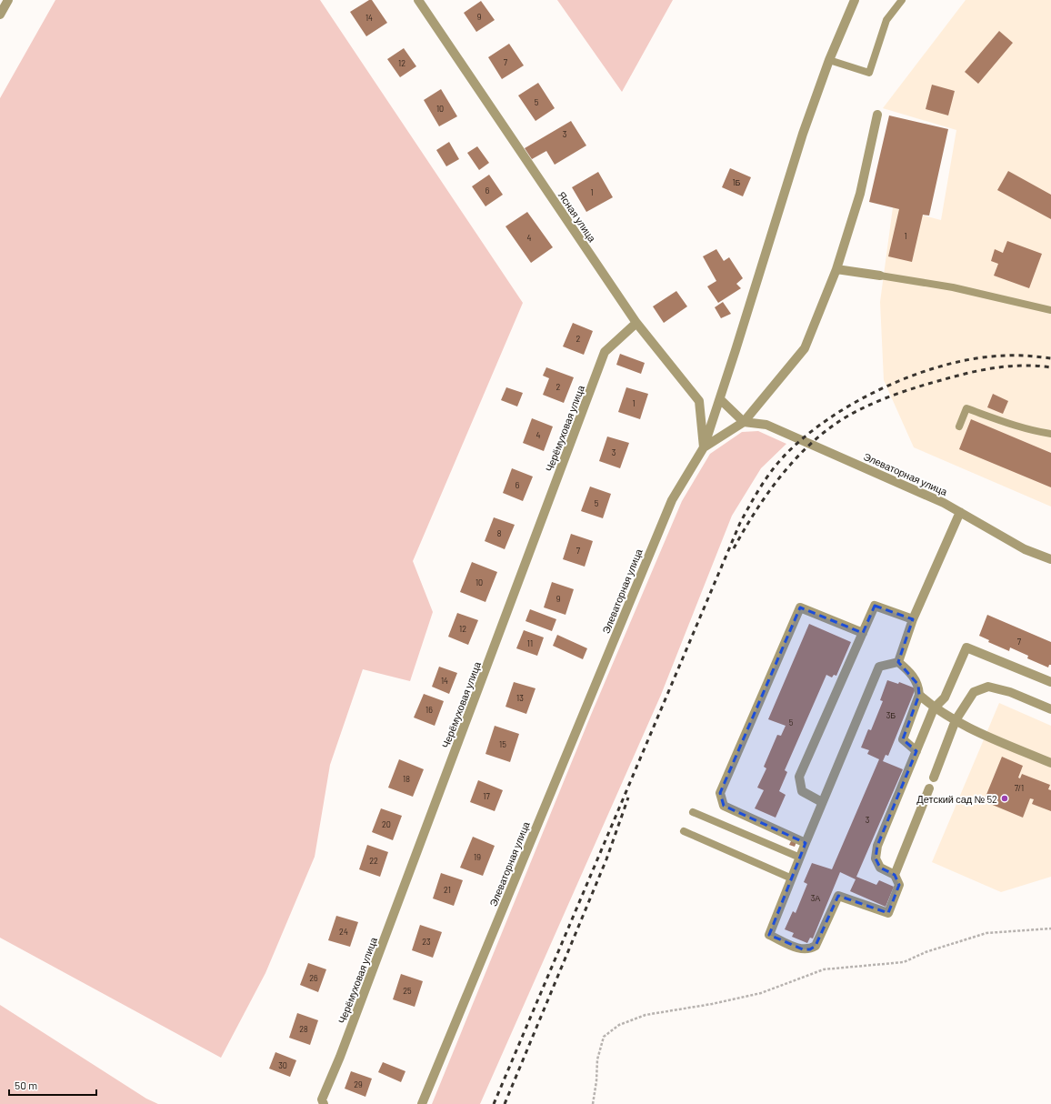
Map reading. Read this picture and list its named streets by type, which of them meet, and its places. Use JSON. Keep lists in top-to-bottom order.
{
  "streets": {
    "street": ["Ясная улица", "Черёмуховая улица", "Элеваторная улица"]
  },
  "crossings": [
    ["Ясная улица", "Черёмуховая улица"],
    ["Ясная улица", "Элеваторная улица"]
  ],
  "places": ["Детский сад № 52"],
  "house_numbers": [
    "9",
    "14",
    "7",
    "12",
    "5",
    "10",
    "3",
    "1Б",
    "6",
    "1",
    "1",
    "4",
    "2",
    "2",
    "1",
    "4",
    "3",
    "6",
    "5",
    "8",
    "7",
    "10",
    "9",
    "12",
    "7",
    "11",
    "14",
    "13",
    "16",
    "3Б",
    "5",
    "15",
    "18",
    "7/1",
    "17",
    "3",
    "20",
    "19",
    "22",
    "21",
    "3А",
    "24",
    "23",
    "26",
    "25",
    "28",
    "30",
    "29"
  ],
  "scale_bar": "50 m"
}
